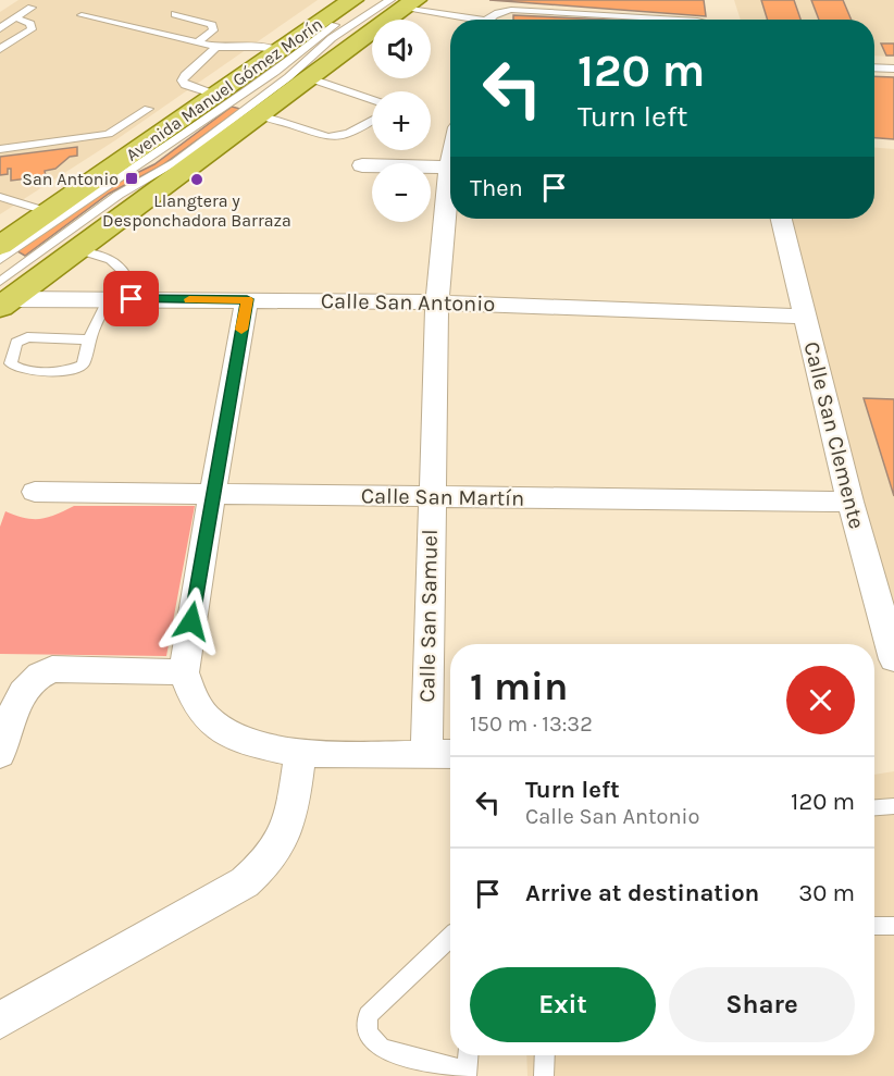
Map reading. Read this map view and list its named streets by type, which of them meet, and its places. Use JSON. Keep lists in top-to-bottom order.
{
  "streets": {
    "main road": ["Avenida Manuel Gómez Morín"],
    "street": [
      "Calle San Antonio",
      "Calle San Clemente",
      "Calle San Martín",
      "Calle San Samuel"
    ]
  },
  "crossings": [
    ["Avenida Manuel Gómez Morín", "Calle San Antonio"],
    ["Calle San Antonio", "Calle San Clemente"],
    ["Calle San Antonio", "Calle San Samuel"],
    ["Calle San Clemente", "Calle San Martín"],
    ["Calle San Martín", "Calle San Samuel"]
  ],
  "places": {
    "transit": ["San Antonio"],
    "other": ["Llangtera y Desponchadora Barraza"]
  },
  "page": {
    "map_buttons": ["+", "−"],
    "turn": ["120 m", "Turn left"],
    "then": "Then",
    "heading": ["1 min", "150 m · 13:32"],
    "list": [
      {
        "name": "Turn left",
        "note": "Calle San Antonio",
        "value": "120 m"
      },
      {
        "name": "Arrive at destination",
        "value": "30 m"
      }
    ],
    "buttons": ["Exit", "Share"]
  }
}
